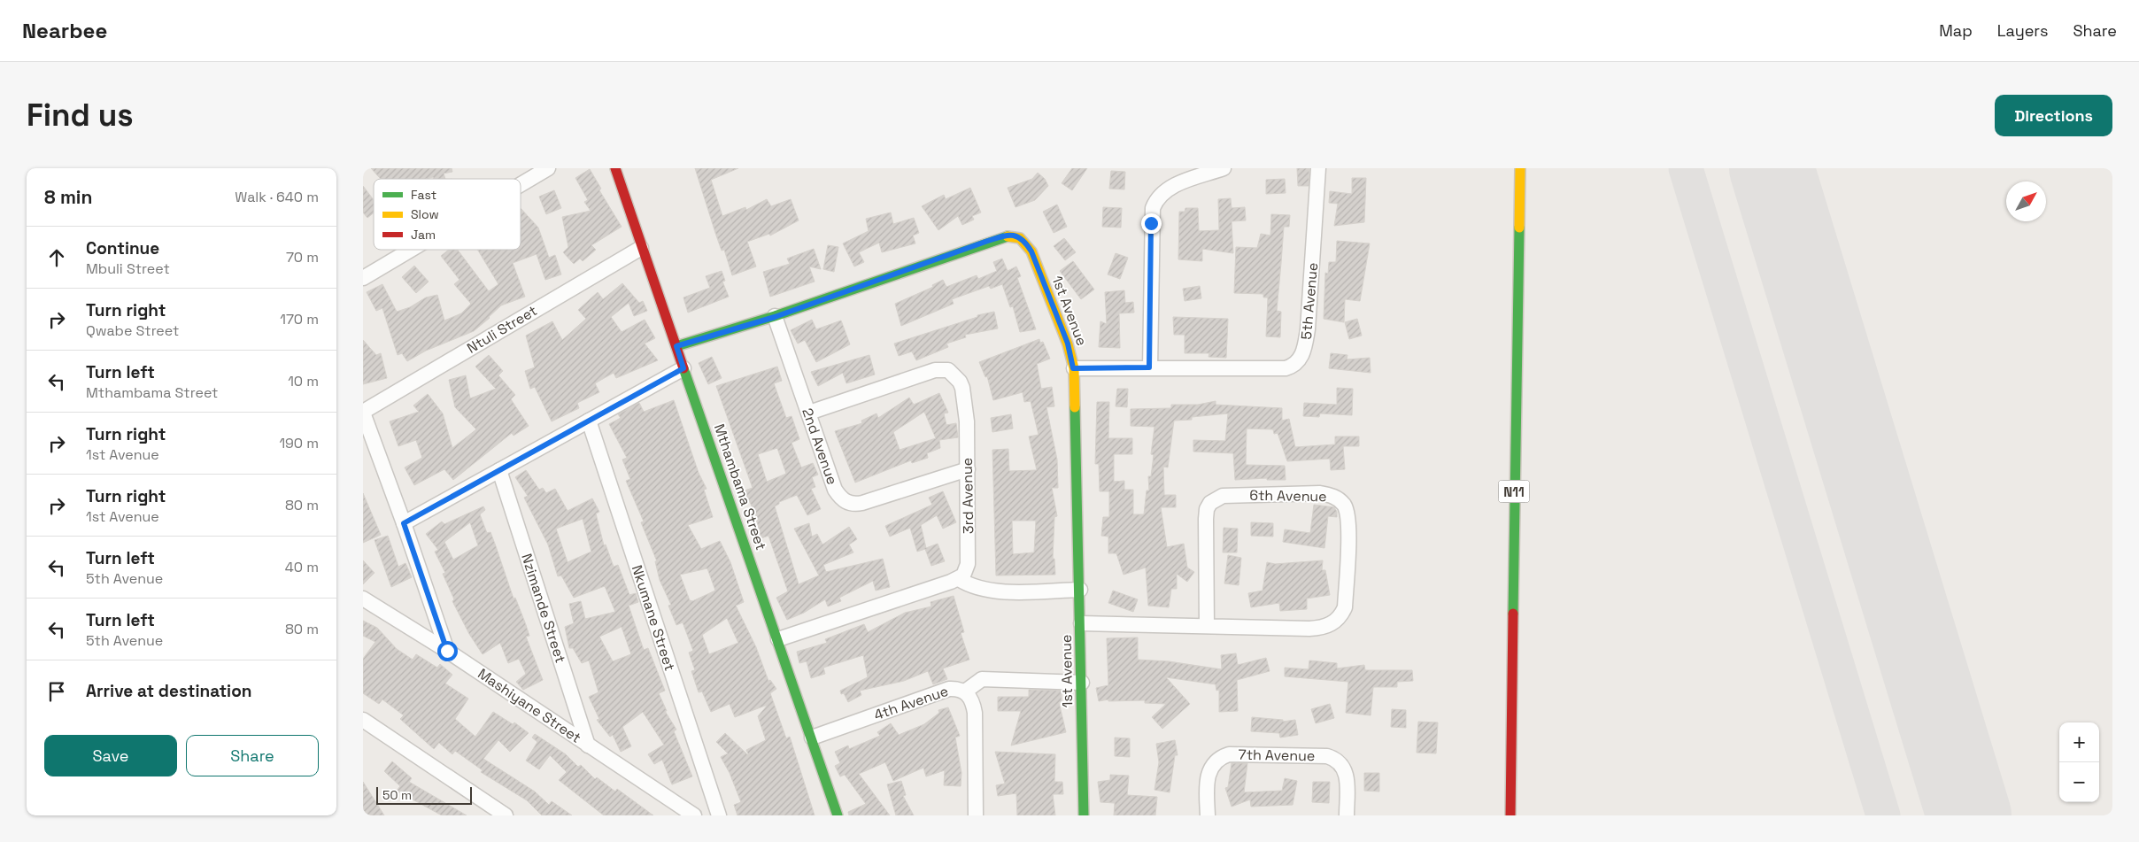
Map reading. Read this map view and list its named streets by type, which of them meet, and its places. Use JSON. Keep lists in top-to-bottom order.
{
  "streets": {
    "main road": ["1st Avenue", "Mthambama Street", "N11"],
    "street": [
      "5th Avenue",
      "Ntuli Street",
      "2nd Avenue",
      "3rd Avenue",
      "6th Avenue",
      "Nzimande Street",
      "Nkumane Street",
      "4th Avenue",
      "Mashiyane Street",
      "7th Avenue"
    ]
  },
  "crossings": [
    ["5th Avenue", "1st Avenue"],
    ["1st Avenue", "2nd Avenue"],
    ["1st Avenue", "Mthambama Street"],
    ["1st Avenue", "6th Avenue"],
    ["Ntuli Street", "Mthambama Street"],
    ["2nd Avenue", "3rd Avenue"],
    ["Mthambama Street", "4th Avenue"],
    ["Nzimande Street", "Mashiyane Street"]
  ],
  "legend": ["Fast", "Slow", "Jam"],
  "scale_bar": "50 m",
  "north": "top right",
  "page": {
    "header": "Nearbee",
    "nav": ["Map", "Layers", "Share"],
    "buttons": [
      "Directions",
      ["Save", "Share"]
    ],
    "title": "Find us",
    "heading": ["8 min", "Walk · 640 m"],
    "list": [
      ["Continue", "Mbuli Street", "70 m"],
      ["Turn right", "Qwabe Street", "170 m"],
      ["Turn left", "Mthambama Street", "10 m"],
      ["Turn right", "1st Avenue", "190 m"],
      ["Turn right", "1st Avenue", "80 m"],
      ["Turn left", "5th Avenue", "40 m"],
      ["Turn left", "5th Avenue", "80 m"],
      "Arrive at destination"
    ],
    "map_buttons": ["+", "−"],
    "scale": "50 m"
  }
}
